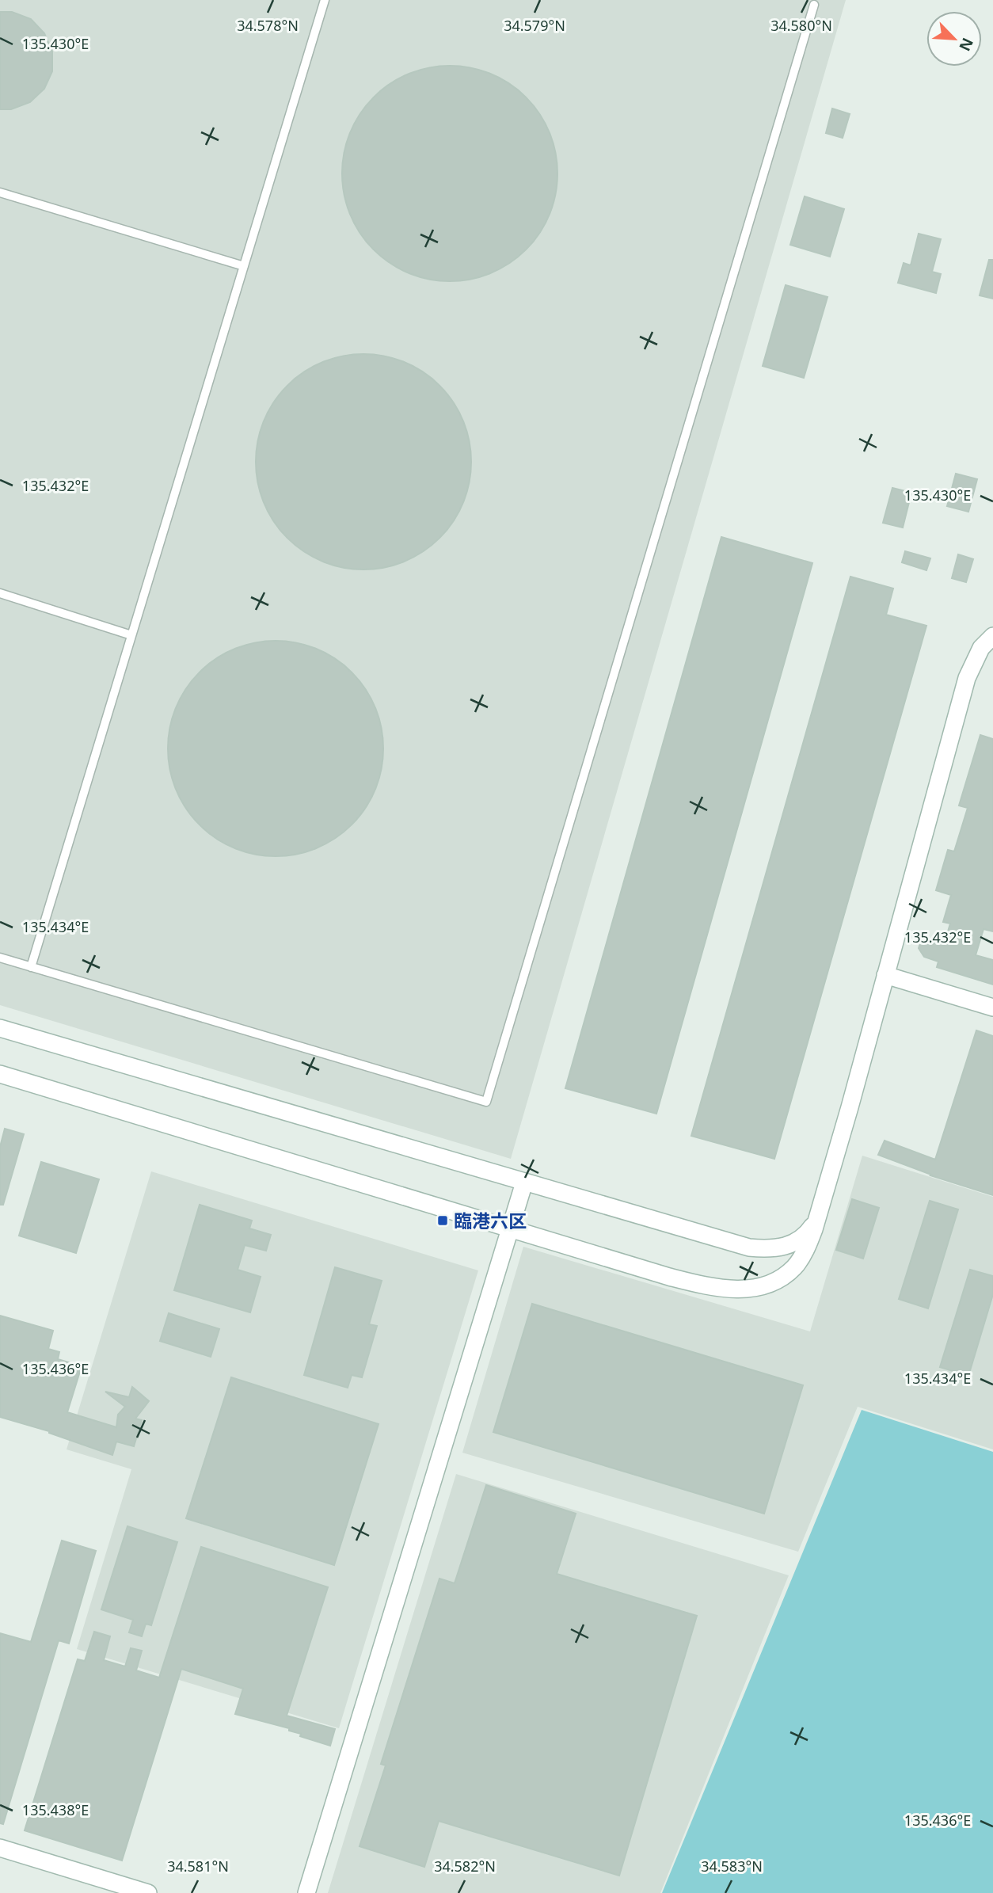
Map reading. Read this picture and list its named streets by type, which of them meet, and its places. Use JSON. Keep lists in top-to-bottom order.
{
  "places": {
    "transit": ["臨港六区"]
  },
  "north": "bottom right",
  "coordinates": [
    "34.578°N",
    "34.579°N",
    "34.580°N",
    "135.430°E",
    "135.432°E",
    "135.434°E",
    "135.436°E",
    "135.438°E",
    "34.581°N",
    "34.582°N",
    "34.583°N"
  ]
}
